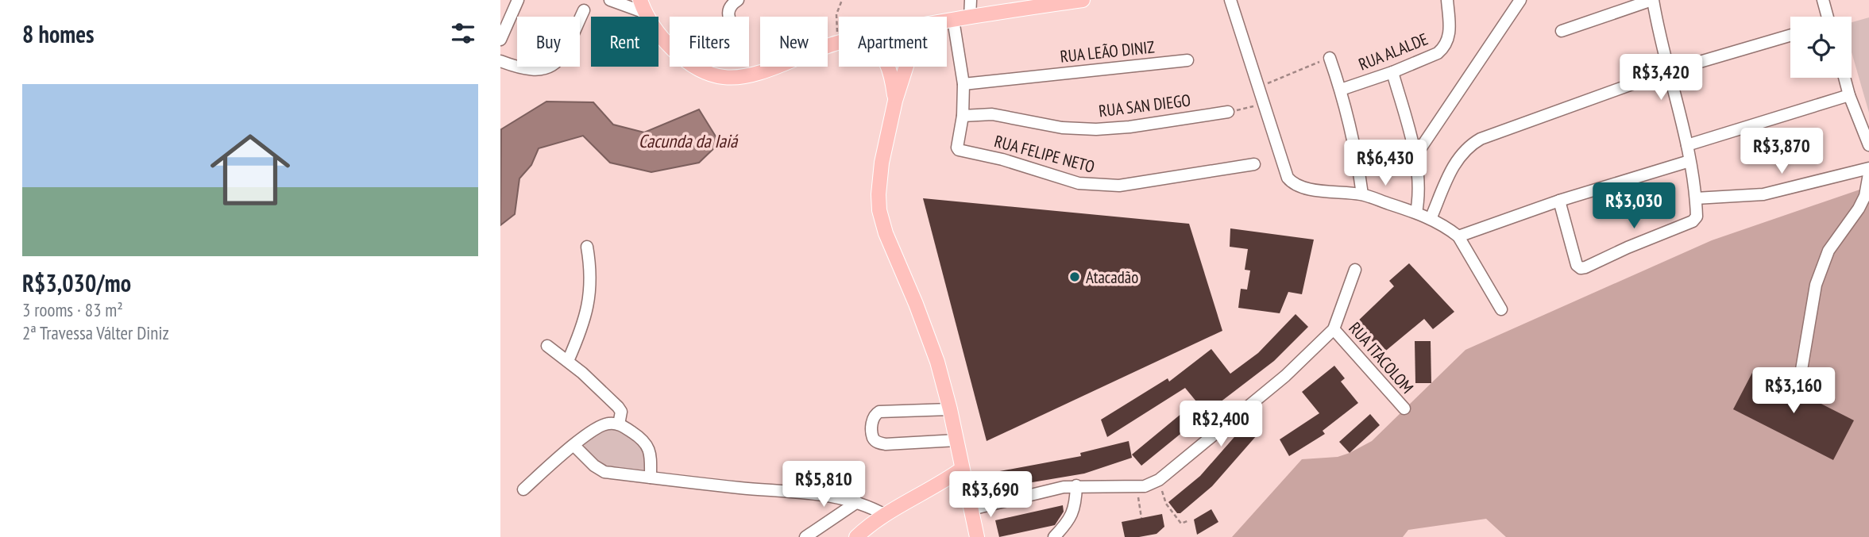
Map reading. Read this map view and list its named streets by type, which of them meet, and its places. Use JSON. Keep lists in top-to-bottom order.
{
  "streets": {
    "street": [
      "RUA LEÃO DINIZ",
      "RUA ALALDE",
      "RUA SAN DIEGO",
      "RUA FELIPE NETO",
      "RUA ITACOLOM"
    ]
  },
  "crossings": [
    ["RUA LEÃO DINIZ", "RUA FELIPE NETO"],
    ["RUA SAN DIEGO", "RUA FELIPE NETO"]
  ],
  "water": ["Cacunda da Iaiá"],
  "places": ["Atacadão"],
  "page": {
    "heading": "8 homes",
    "chip": [
      "Buy",
      "Rent",
      "Filters",
      "New",
      "Apartment"
    ],
    "price": [
      "R$3,420",
      "R$3,870",
      "R$6,430",
      "R$3,030",
      "R$3,160",
      "R$2,400",
      "R$5,810",
      "R$3,690"
    ],
    "list": [
      {
        "name": "R$3,030/mo",
        "note": "3 rooms · 83 m² · 2ª Travessa Válter Diniz"
      }
    ]
  }
}
